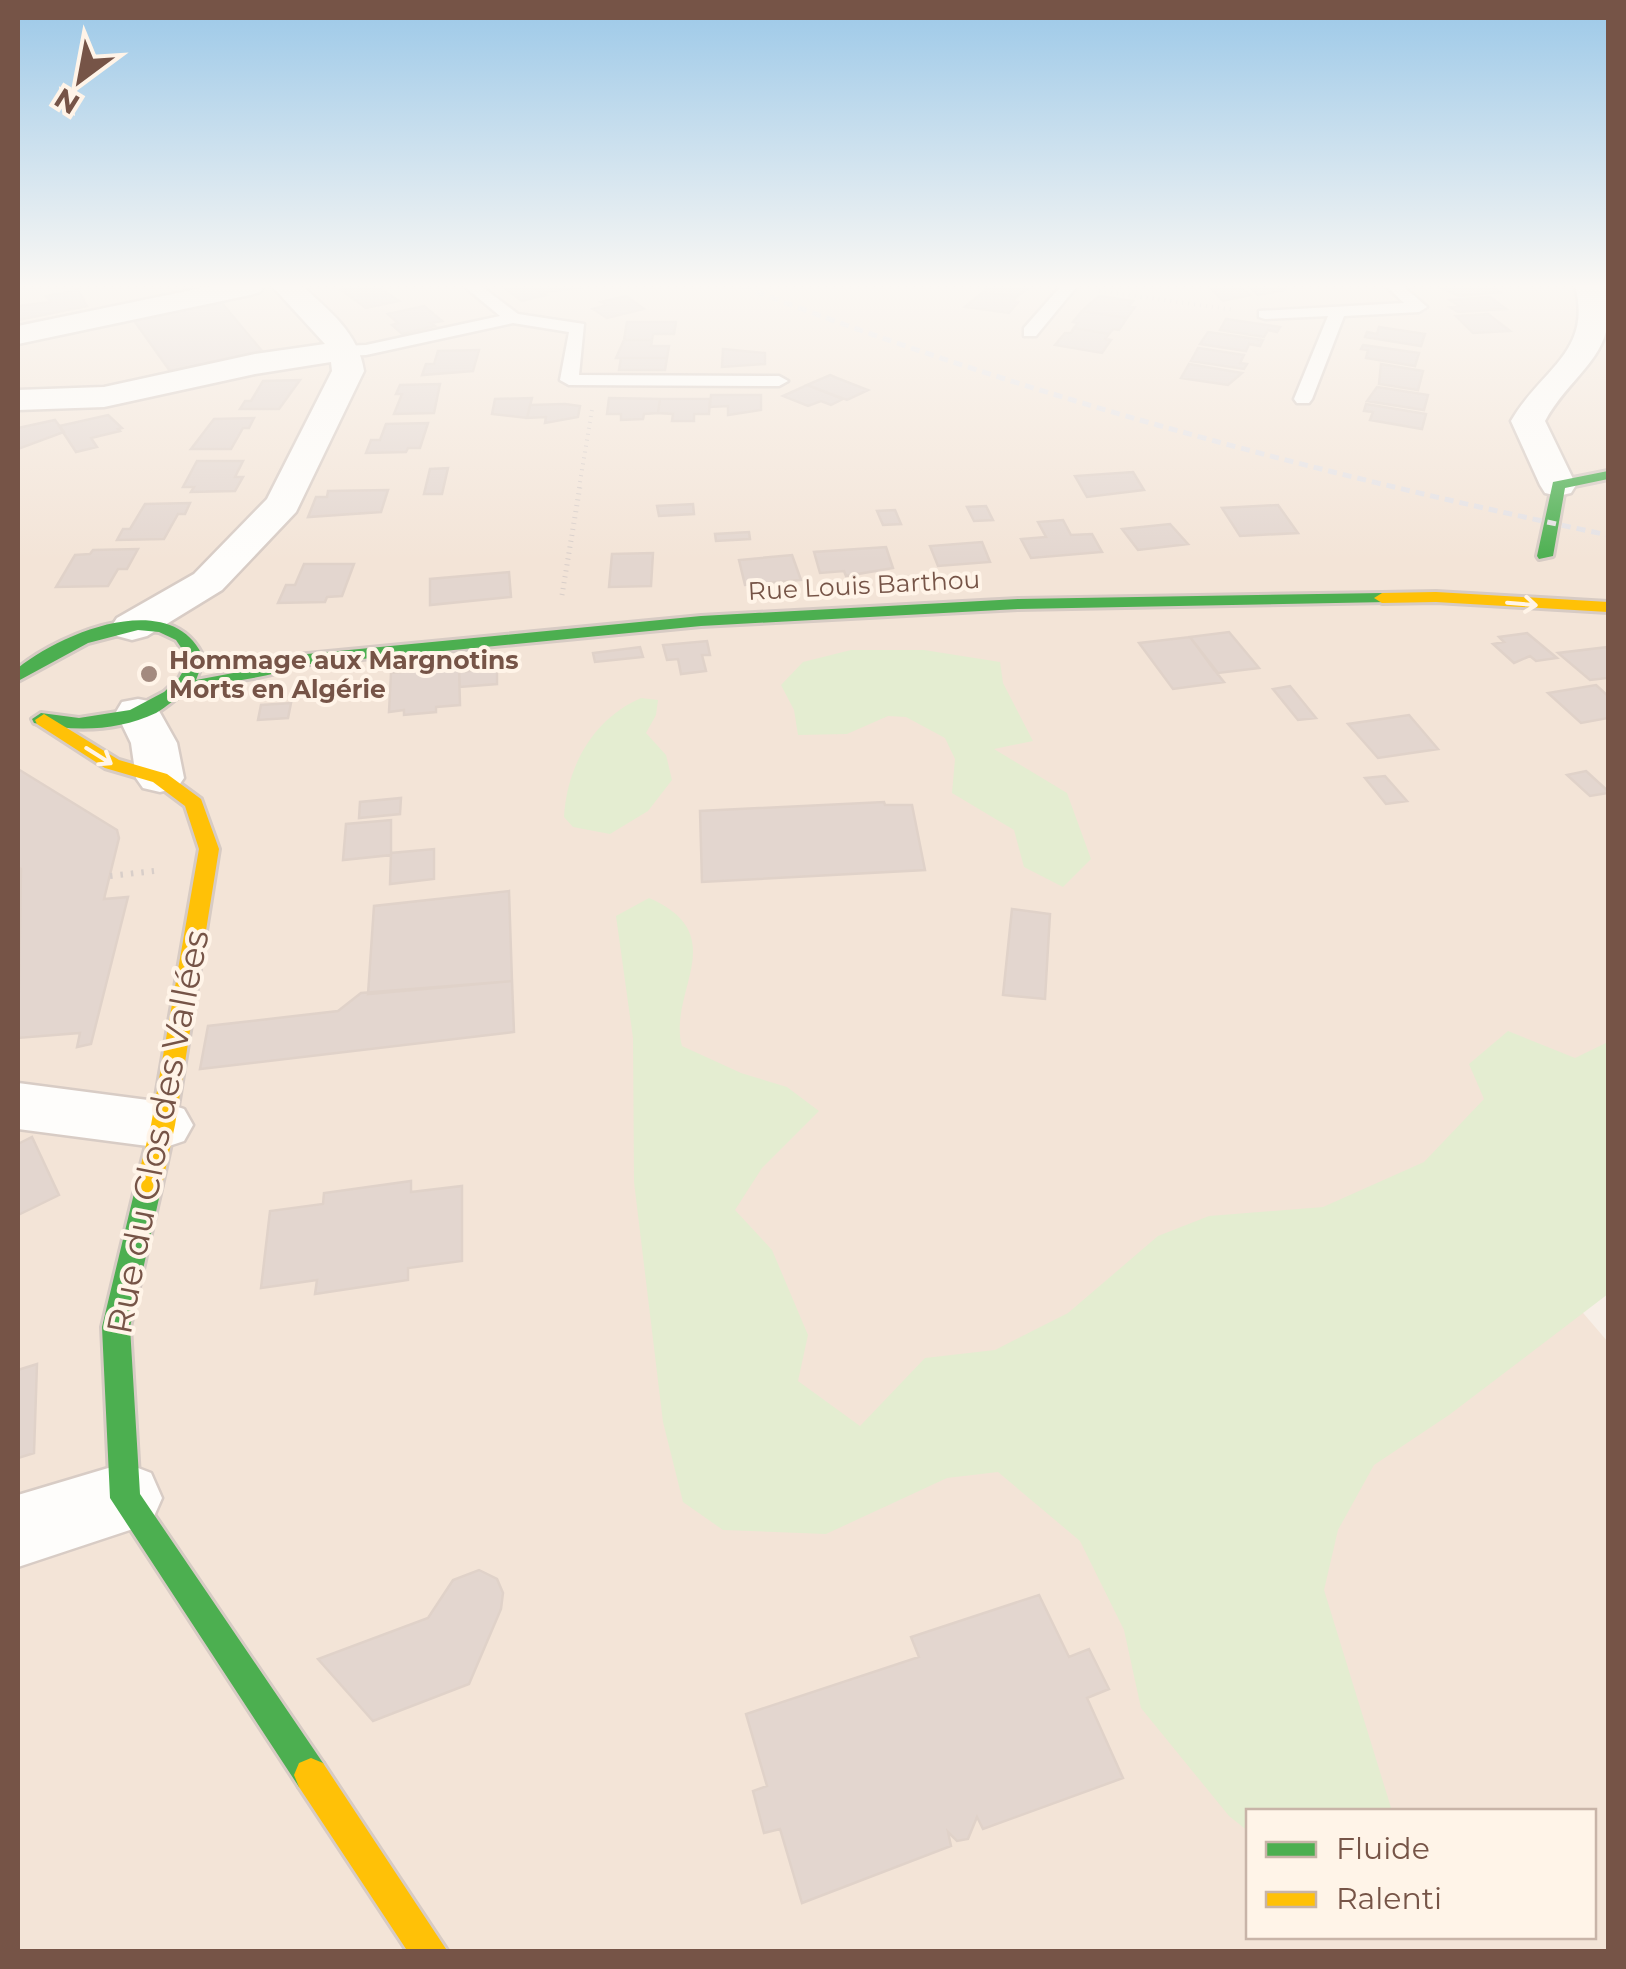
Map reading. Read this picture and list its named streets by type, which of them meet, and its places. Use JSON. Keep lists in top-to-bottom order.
{
  "streets": {
    "main road": ["Rue Louis Barthou", "Rue du Clos des Vallées"]
  },
  "crossings": [
    ["Rue Louis Barthou", "Rue du Clos des Vallées"]
  ],
  "places": ["Hommage aux Margnotins Morts en Algérie"],
  "legend": ["Fluide", "Ralenti"],
  "north": "bottom left"
}
